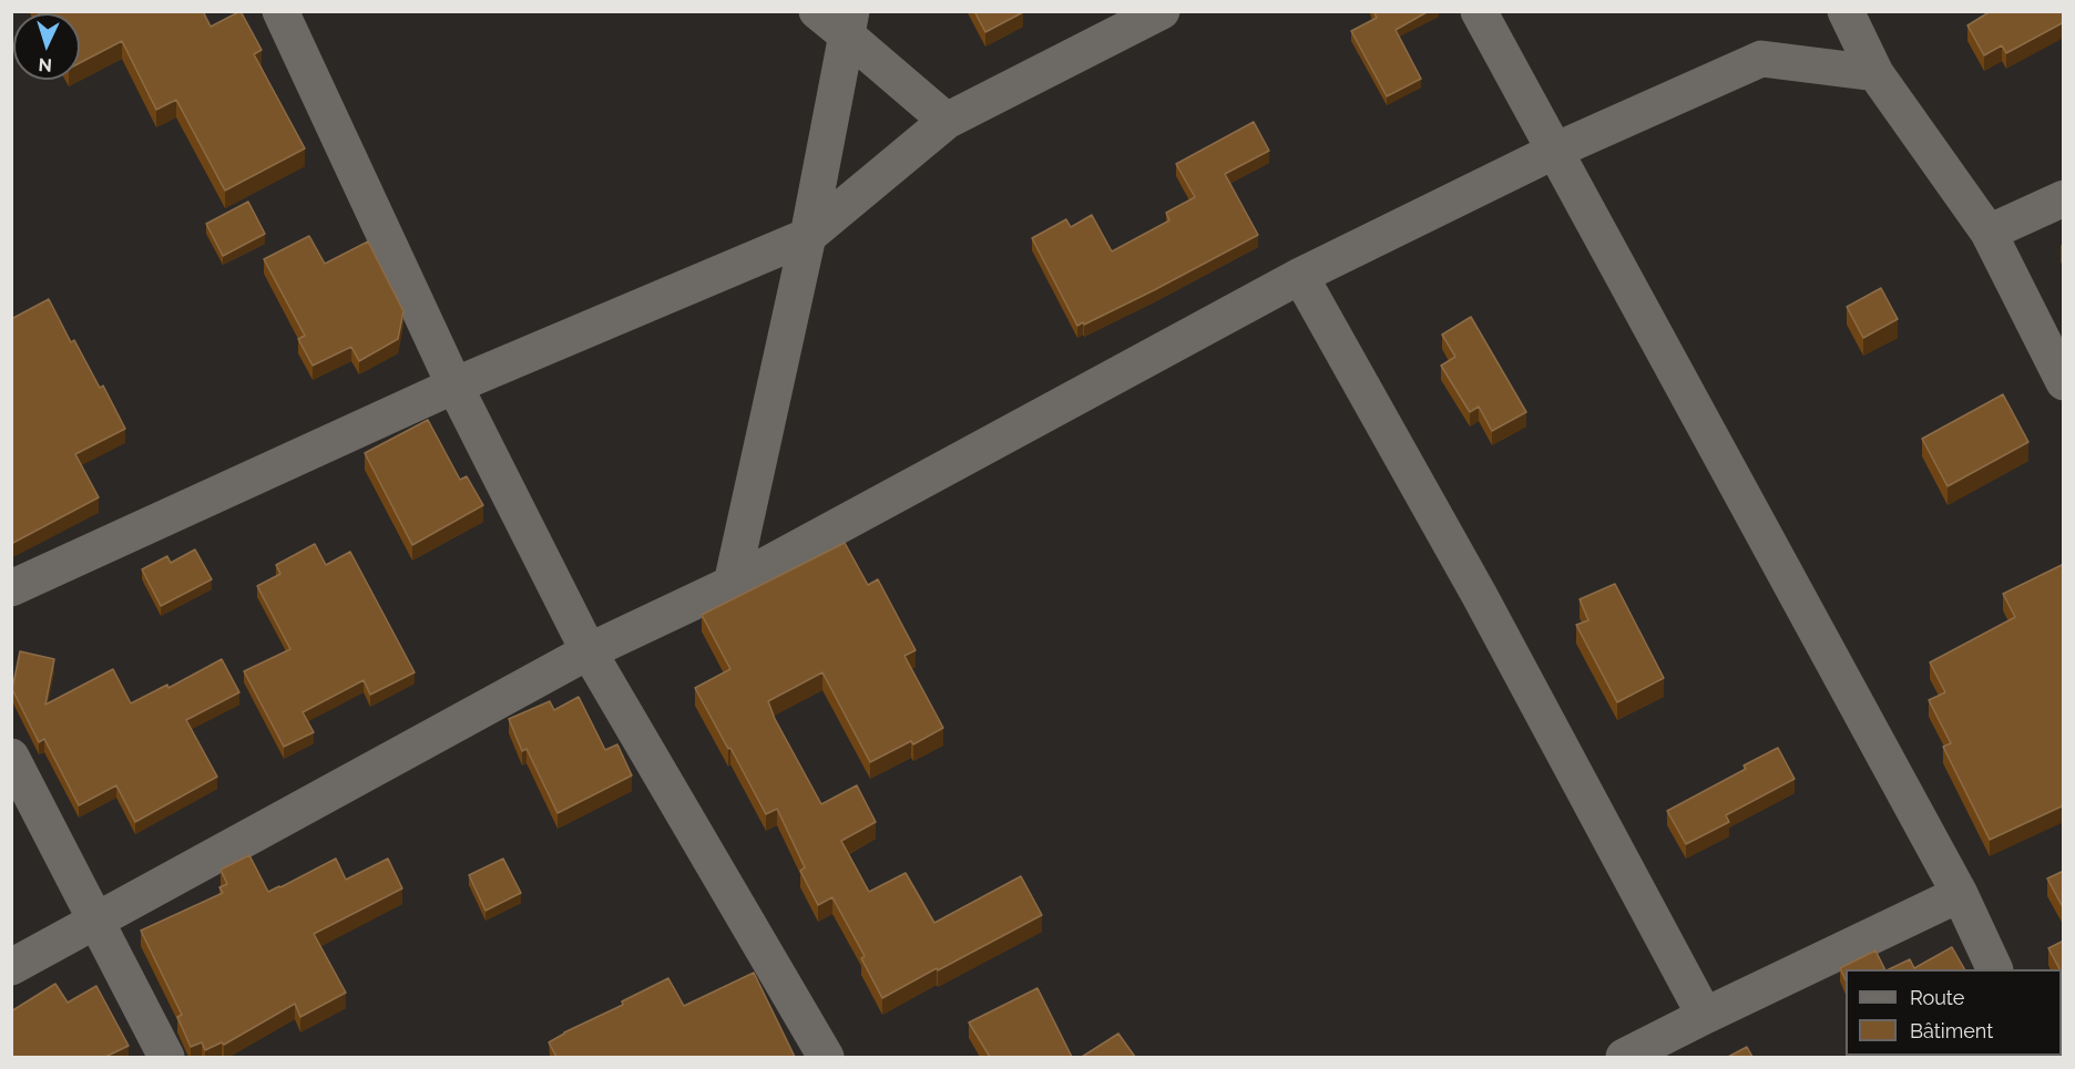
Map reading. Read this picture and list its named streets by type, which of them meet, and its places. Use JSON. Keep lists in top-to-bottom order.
{
  "legend": ["Route", "Bâtiment"],
  "north": "bottom"
}
